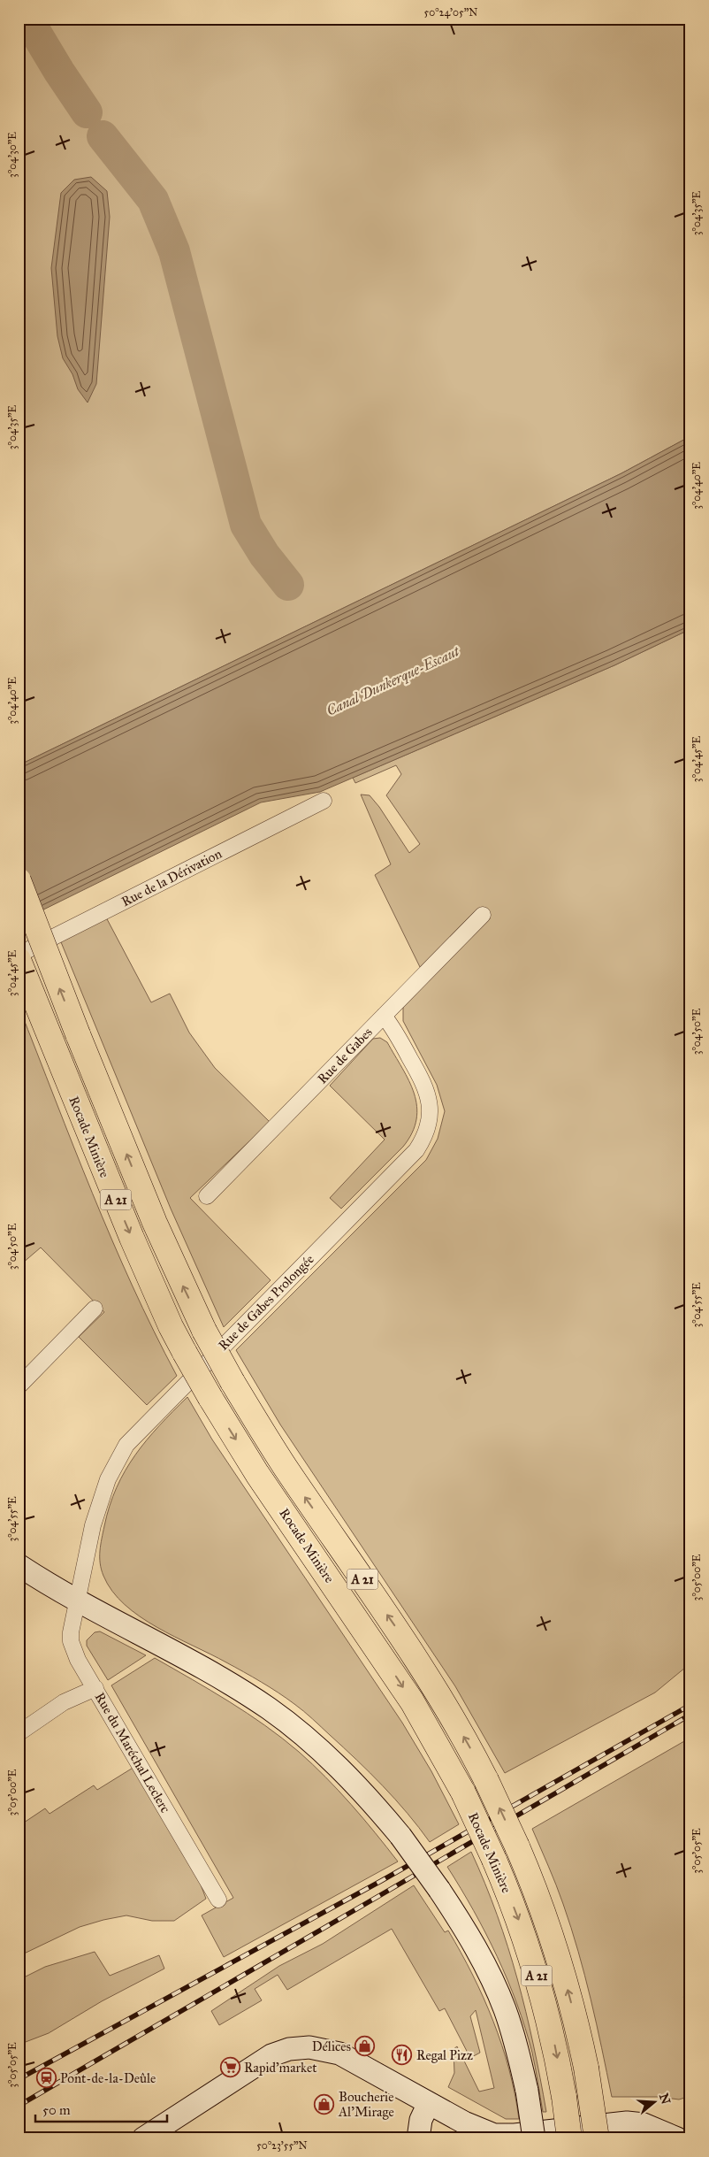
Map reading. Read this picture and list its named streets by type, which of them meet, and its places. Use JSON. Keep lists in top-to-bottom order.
{
  "streets": {
    "highway": ["Rocade Minière", "A 21"],
    "street": [
      "Rue de la Dérivation",
      "Rue de Gabes",
      "Rue de Gabes Prolongée",
      "Rue du Maréchal Leclerc"
    ]
  },
  "crossings": [
    ["Rue de Gabes", "Rue de Gabes Prolongée"],
    ["Rue de Gabes Prolongée", "Rue du Maréchal Leclerc"]
  ],
  "water": ["Canal Dunkerque-Escaut"],
  "places": {
    "shop": ["Délices", "Boucherie Al'Mirage"],
    "restaurant": ["Regal Pizz"],
    "supermarket": ["Rapid’market"],
    "station": ["Pont-de-la-Deûle"]
  },
  "scale_bar": "50 m",
  "north": "right",
  "coordinates": [
    "50°24'05\"N",
    "3°04'30\"E",
    "3°04'35\"E",
    "3°04'40\"E",
    "3°04'45\"E",
    "3°04'50\"E",
    "3°04'55\"E",
    "3°05'00\"E",
    "3°05'05\"E",
    "50°23'55\"N"
  ]
}
